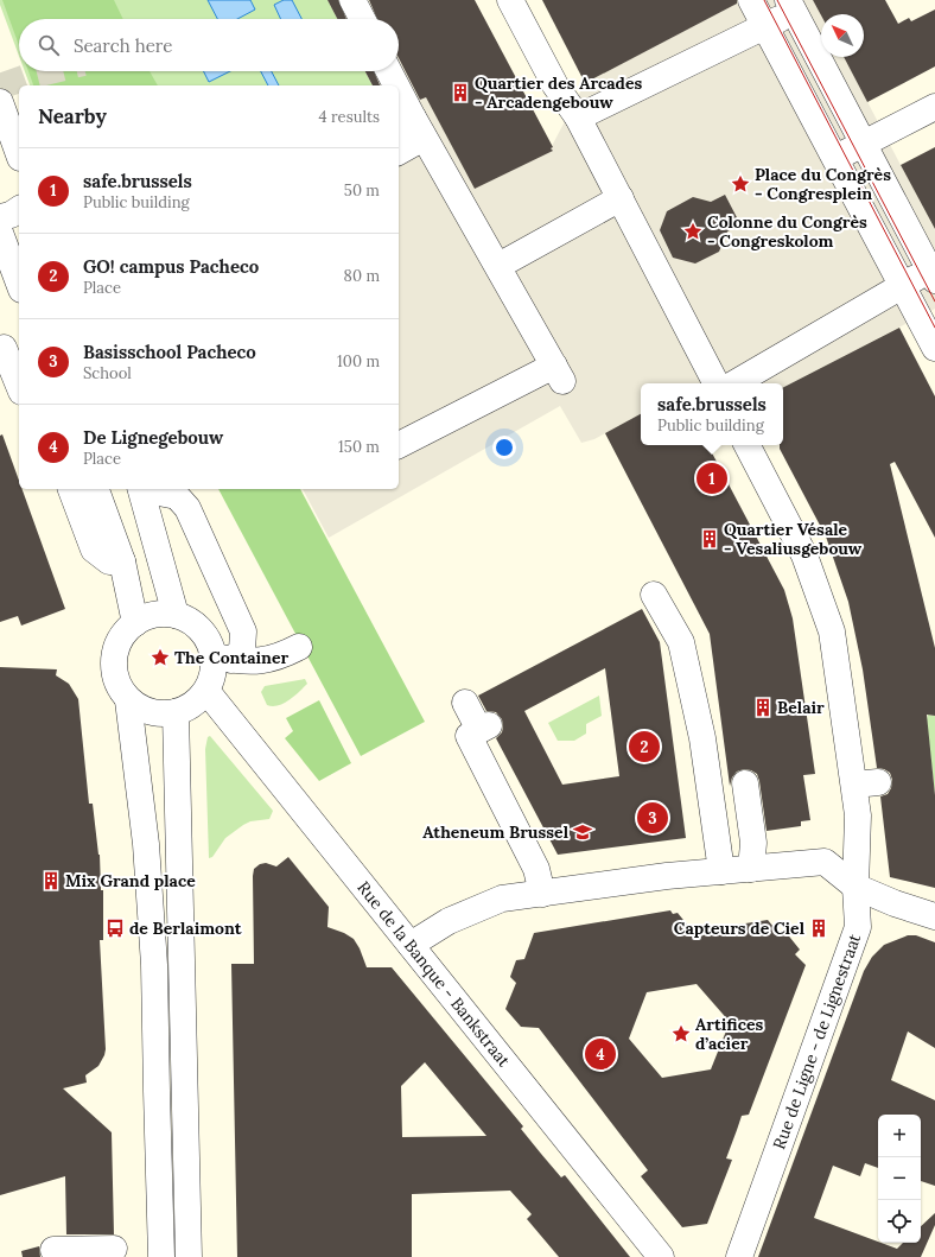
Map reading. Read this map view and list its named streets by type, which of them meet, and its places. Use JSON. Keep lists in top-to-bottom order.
{
  "streets": {
    "street": ["Rue de la Banque - Bankstraat", "Rue de Ligne - de Lignestraat"]
  },
  "places": {
    "building": [
      "Quartier des Arcades - Arcadengebouw",
      "Quartier Vésale - Vesaliusgebouw",
      "Belair",
      "Mix Grand place",
      "Capteurs de Ciel"
    ],
    "place": [
      "Place du Congrès - Congresplein",
      "Colonne du Congrès - Congreskolom",
      "The Container",
      "Artifices d’acier"
    ],
    "school or university": ["Atheneum Brussel"],
    "bus stop": ["de Berlaimont"]
  },
  "north": "top left",
  "page": {
    "search": "Search here",
    "heading": ["Nearby", "4 results"],
    "list": [
      {
        "mark": "1",
        "name": "safe.brussels",
        "note": "Public building",
        "value": "50 m"
      },
      {
        "mark": "2",
        "name": "GO! campus Pacheco",
        "note": "Place",
        "value": "80 m"
      },
      {
        "mark": "3",
        "name": "Basisschool Pacheco",
        "note": "School",
        "value": "100 m"
      },
      {
        "mark": "4",
        "name": "De Lignegebouw",
        "note": "Place",
        "value": "150 m"
      }
    ],
    "popup": ["safe.brussels", "Public building"],
    "pins": [
      "1",
      "2",
      "3",
      "4"
    ],
    "map_buttons": ["+", "−"]
  }
}
